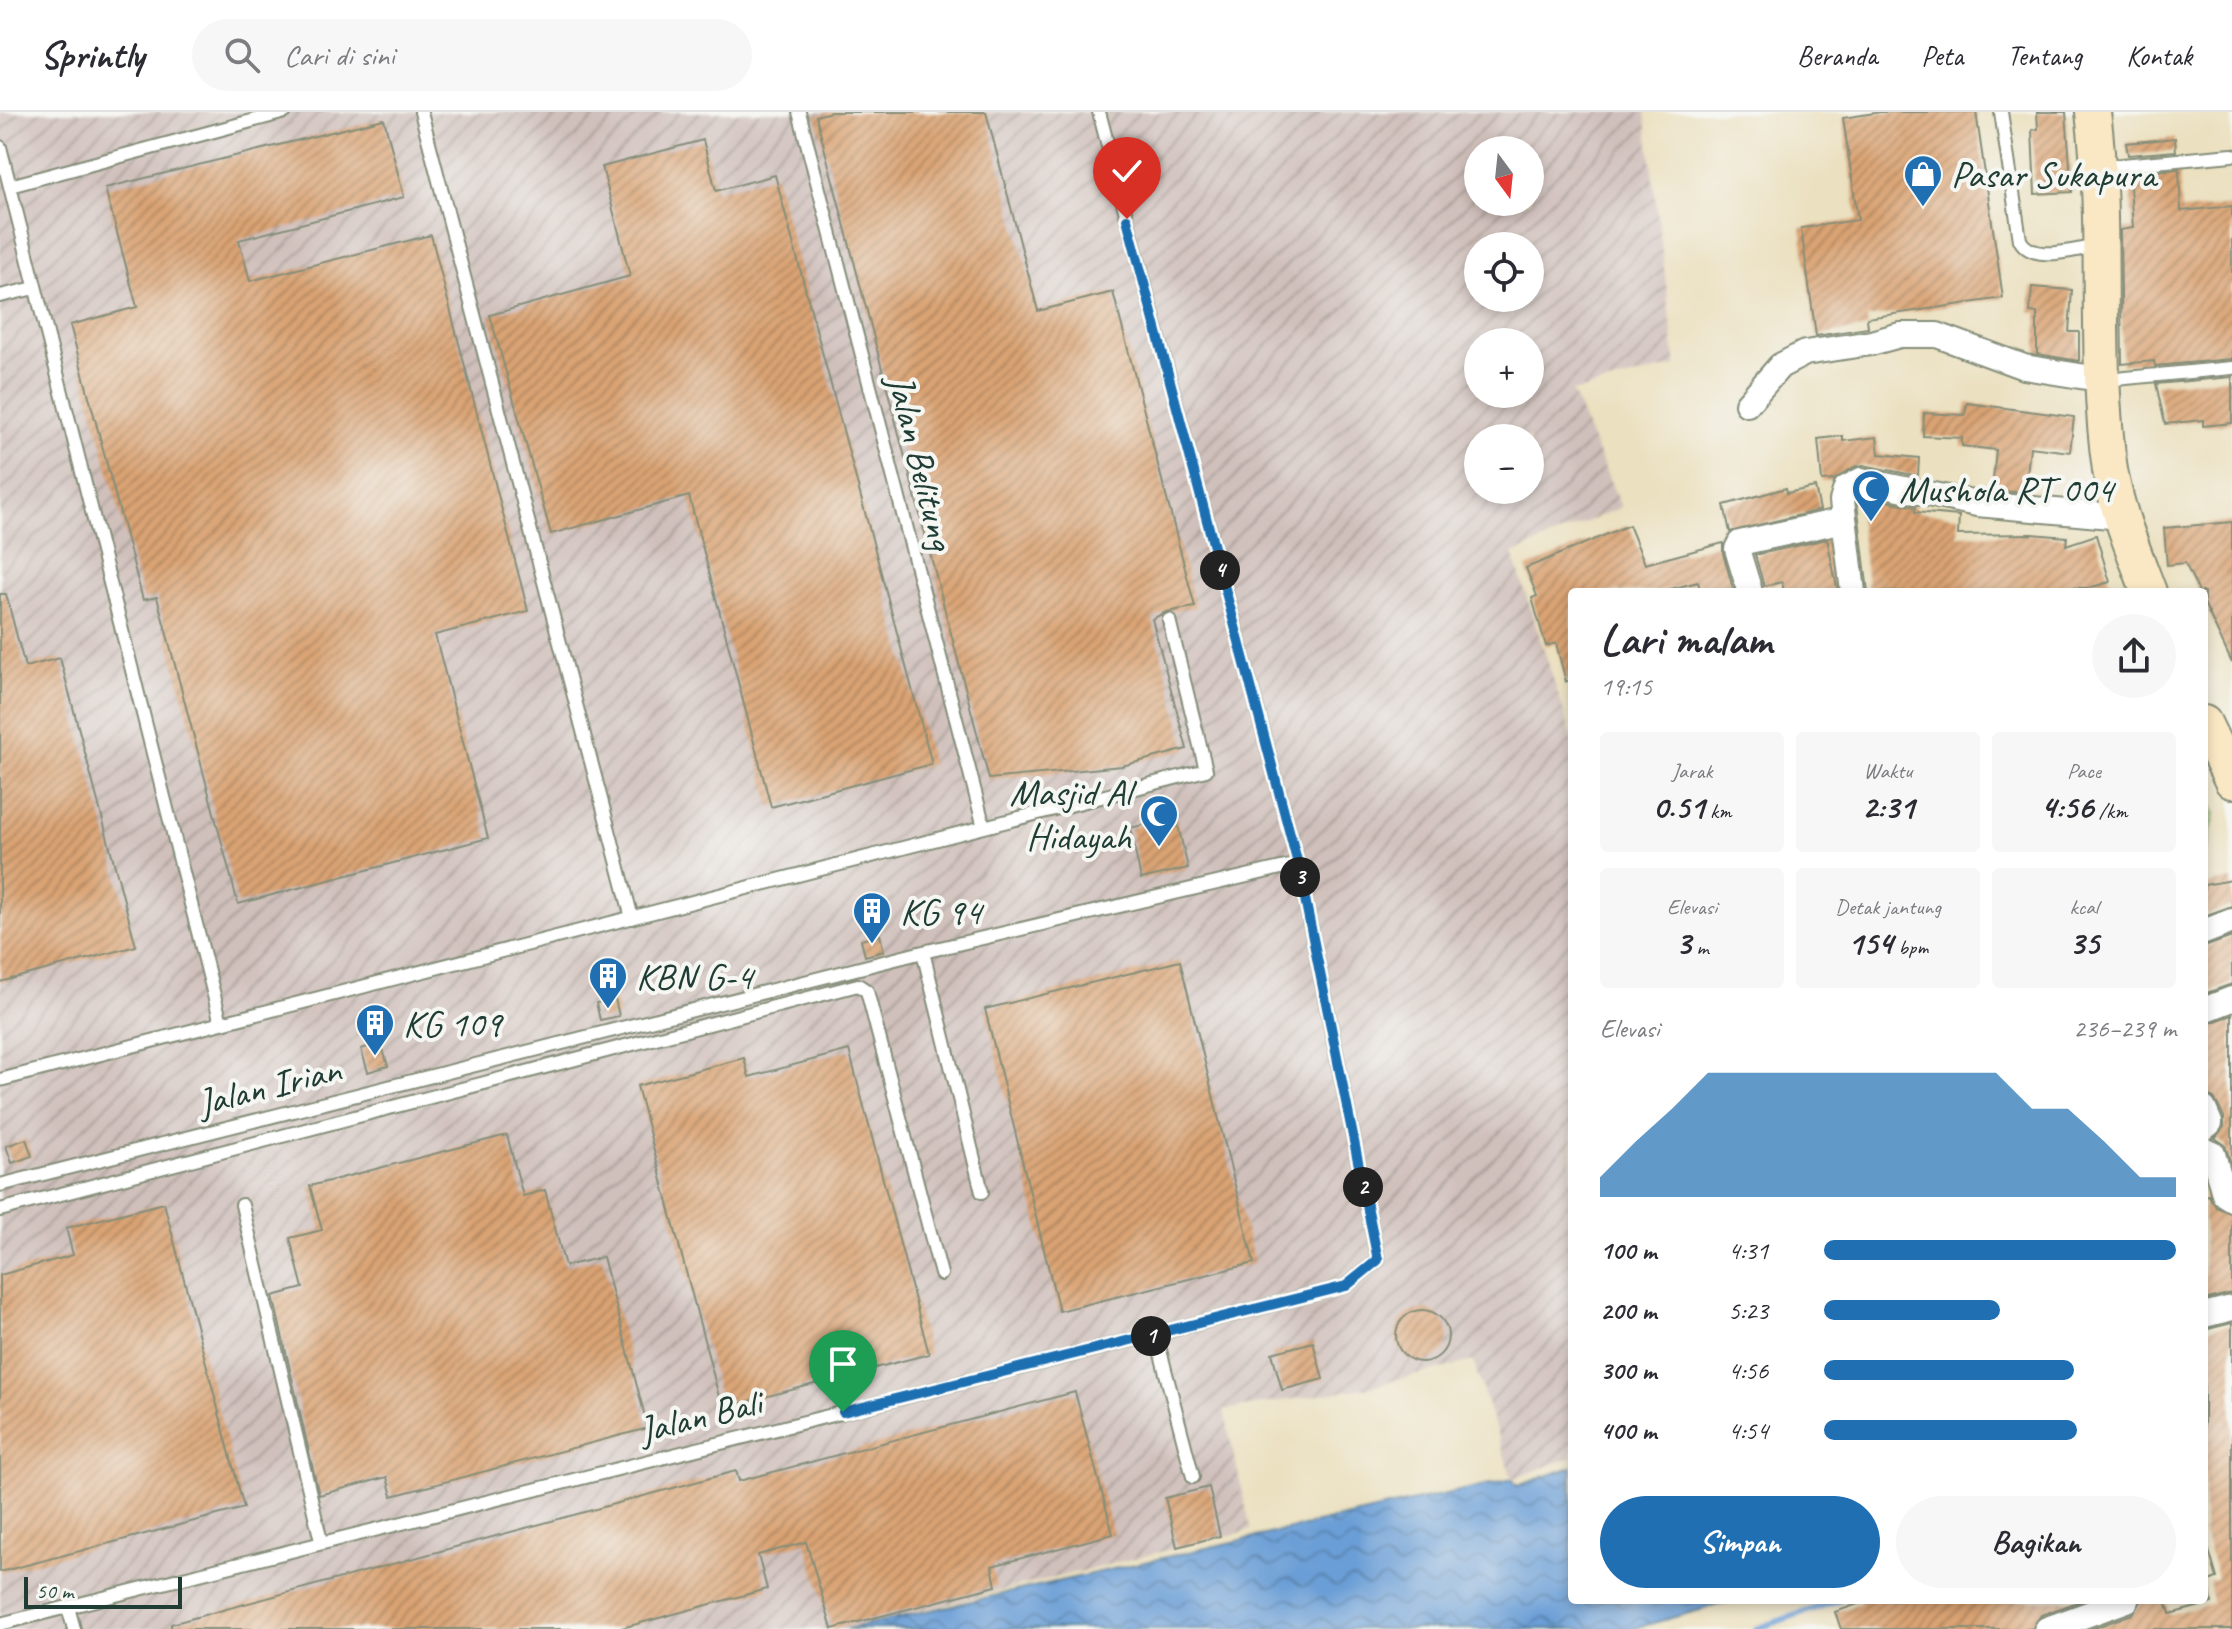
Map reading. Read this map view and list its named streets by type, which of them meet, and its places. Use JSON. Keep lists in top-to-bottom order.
{
  "streets": {
    "lane": ["Jalan Belitung", "Jalan Irian", "Jalan Bali"]
  },
  "crossings": [
    ["Jalan Irian", "Jalan Bali"]
  ],
  "places": {
    "shop": ["Pasar Sukapura"],
    "mosque": ["Mushola RT 004", "Masjid Al Hidayah"],
    "building": ["KG 94", "KBN G-4", "KG 109"]
  },
  "scale_bar": "50 m",
  "north": "bottom",
  "page": {
    "header": "Sprintly",
    "search": "Cari di sini",
    "nav": [
      "Beranda",
      "Peta",
      "Tentang",
      "Kontak"
    ],
    "map_buttons": ["+", "−"],
    "pins": [
      "4",
      "3",
      "2",
      "1"
    ],
    "heading": ["Lari malam", "19:15"],
    "stats": [
      ["Jarak", "0.51 km"],
      ["Waktu", "2:31"],
      ["Pace", "4:56 /km"],
      ["Elevasi", "3 m"],
      ["Detak jantung", "154 bpm"],
      ["kcal", "35"]
    ],
    "chart": ["Elevasi", "236–239 m"],
    "list": [
      {
        "name": "100 m",
        "note": "4:31"
      },
      {
        "name": "200 m",
        "note": "5:23"
      },
      {
        "name": "300 m",
        "note": "4:56"
      },
      {
        "name": "400 m",
        "note": "4:54"
      }
    ],
    "buttons": ["Simpan", "Bagikan"],
    "scale": "50 m"
  }
}
